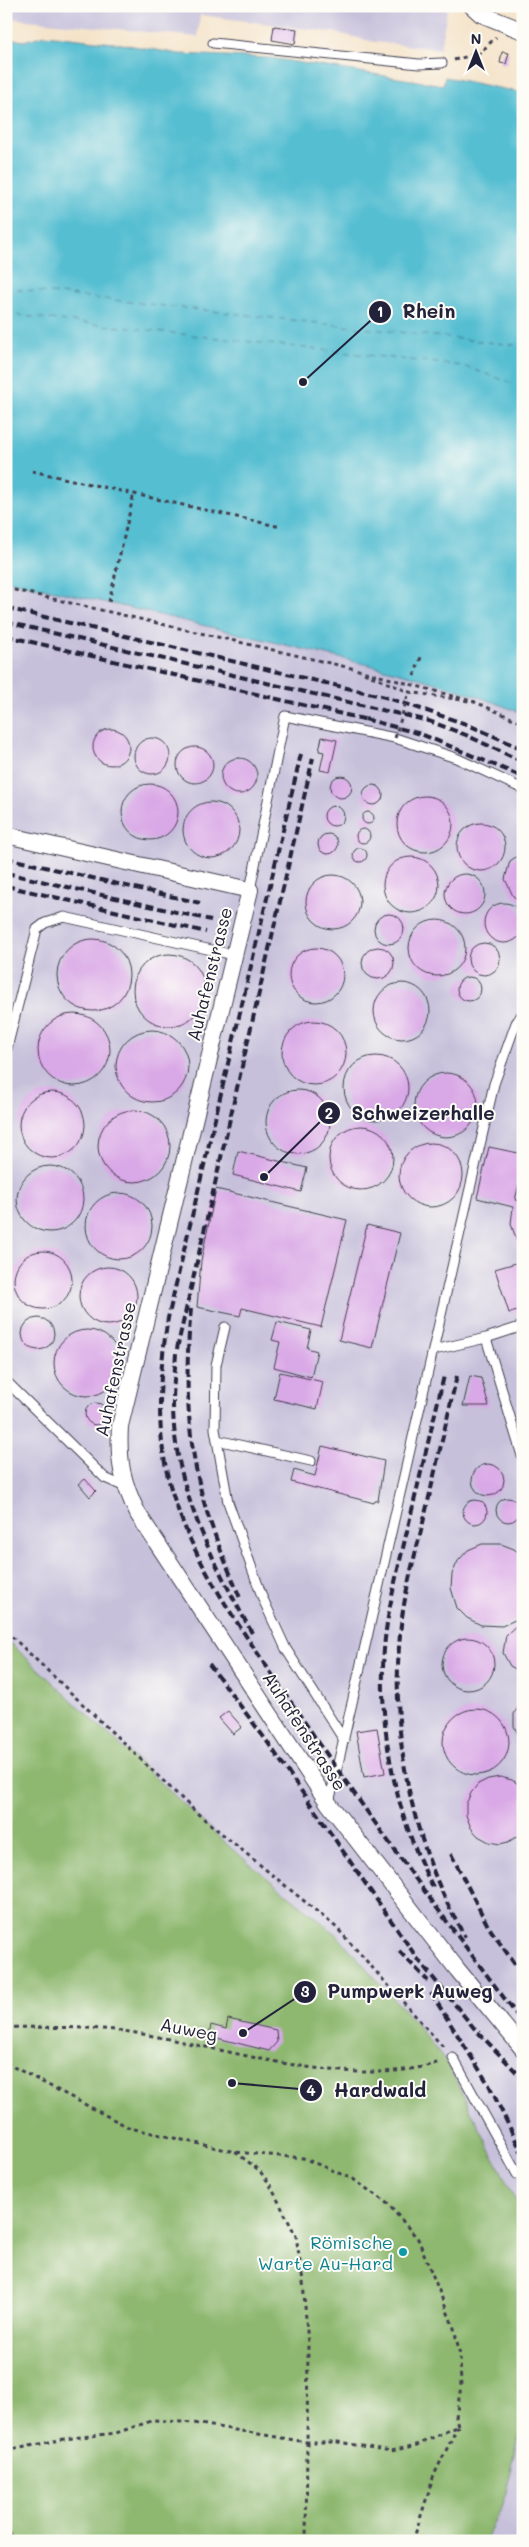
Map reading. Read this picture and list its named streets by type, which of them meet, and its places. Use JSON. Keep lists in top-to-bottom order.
{
  "streets": {
    "street": ["Auhafenstrasse"],
    "path": ["Auweg"]
  },
  "places": [
    "Rhein",
    "Schweizerhalle",
    "Pumpwerk Auweg",
    "Hardwald",
    "Römische Warte Au-Hard"
  ],
  "north": "top"
}
